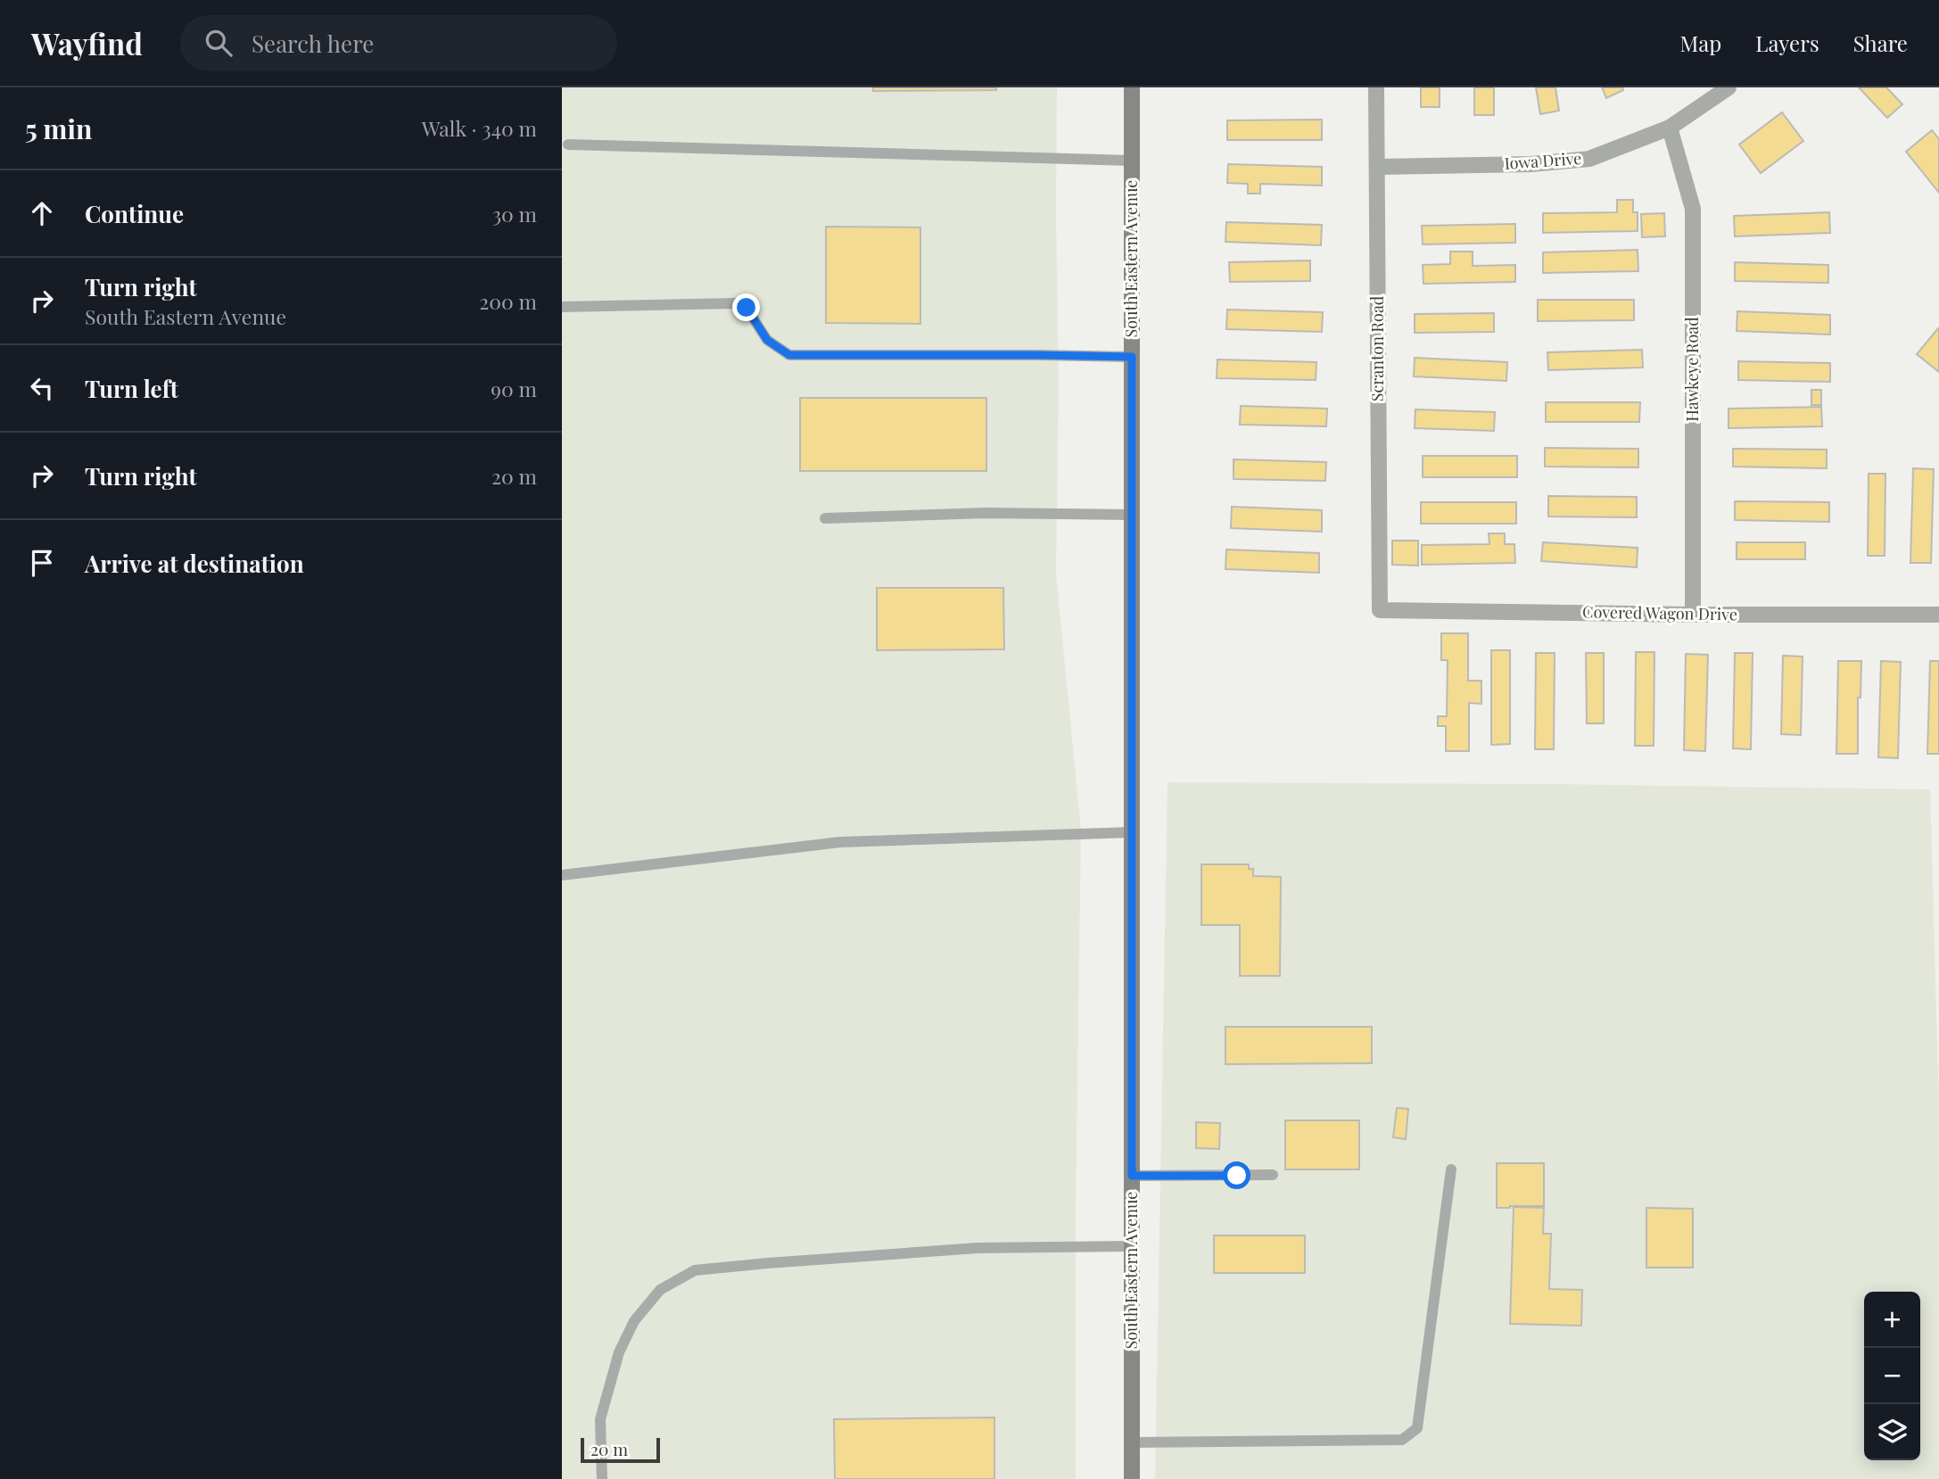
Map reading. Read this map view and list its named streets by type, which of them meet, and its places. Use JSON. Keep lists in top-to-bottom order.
{
  "streets": {
    "main road": ["South Eastern Avenue"],
    "street": [
      "Iowa Drive",
      "Scranton Road",
      "Hawkeye Road",
      "Covered Wagon Drive"
    ]
  },
  "crossings": [
    ["Iowa Drive", "Scranton Road"],
    ["Iowa Drive", "Hawkeye Road"],
    ["Scranton Road", "Covered Wagon Drive"],
    ["Hawkeye Road", "Covered Wagon Drive"]
  ],
  "scale_bar": "20 m",
  "page": {
    "header": "Wayfind",
    "search": "Search here",
    "nav": ["Map", "Layers", "Share"],
    "heading": ["5 min", "Walk · 340 m"],
    "list": [
      ["Continue", "30 m"],
      ["Turn right", "South Eastern Avenue", "200 m"],
      ["Turn left", "90 m"],
      ["Turn right", "20 m"],
      "Arrive at destination"
    ],
    "map_buttons": ["+", "−"],
    "scale": "20 m"
  }
}
